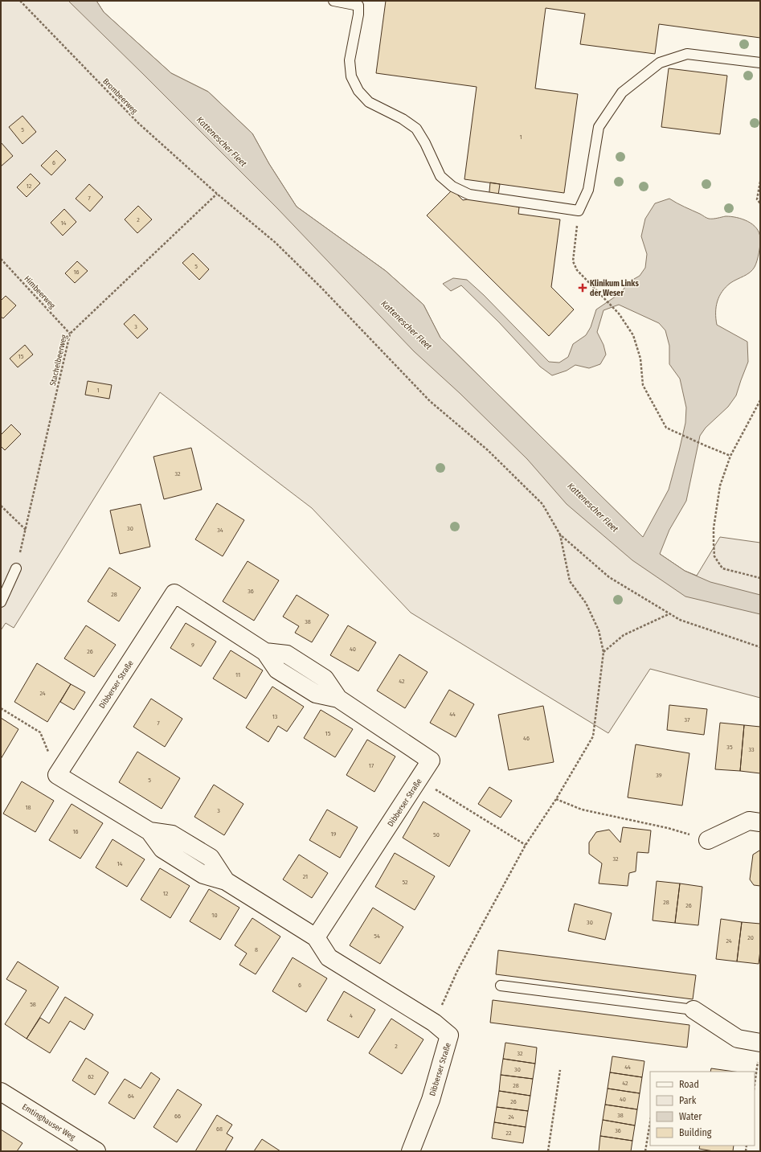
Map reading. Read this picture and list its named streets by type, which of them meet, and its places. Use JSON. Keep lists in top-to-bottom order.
{
  "streets": {
    "street": ["Dibberser Straße", "Emtinghauser Weg"],
    "path": ["Brombeerweg", "Himbeerweg", "Stachelbeerweg"]
  },
  "crossings": [
    ["Brombeerweg", "Stachelbeerweg"],
    ["Himbeerweg", "Stachelbeerweg"]
  ],
  "water": ["Kattenescher Fleet"],
  "places": {
    "health": ["Klinikum Links der Weser"]
  },
  "house_numbers": [
    "5",
    "1",
    "6",
    "12",
    "7",
    "2",
    "14",
    "5",
    "16",
    "3",
    "15",
    "1",
    "32",
    "30",
    "34",
    "36",
    "28",
    "38",
    "9",
    "40",
    "26",
    "11",
    "42",
    "24",
    "44",
    "13",
    "37",
    "7",
    "15",
    "46",
    "35",
    "33",
    "17",
    "39",
    "5",
    "18",
    "3",
    "16",
    "19",
    "50",
    "32",
    "14",
    "21",
    "52",
    "12",
    "28",
    "26",
    "10",
    "30",
    "54",
    "20",
    "24",
    "8",
    "6",
    "58",
    "4",
    "2",
    "32",
    "44",
    "30",
    "62",
    "42",
    "28",
    "64",
    "40",
    "26",
    "38",
    "66",
    "24",
    "68",
    "36",
    "22"
  ],
  "legend": [
    "Road",
    "Park",
    "Water",
    "Building"
  ]
}
